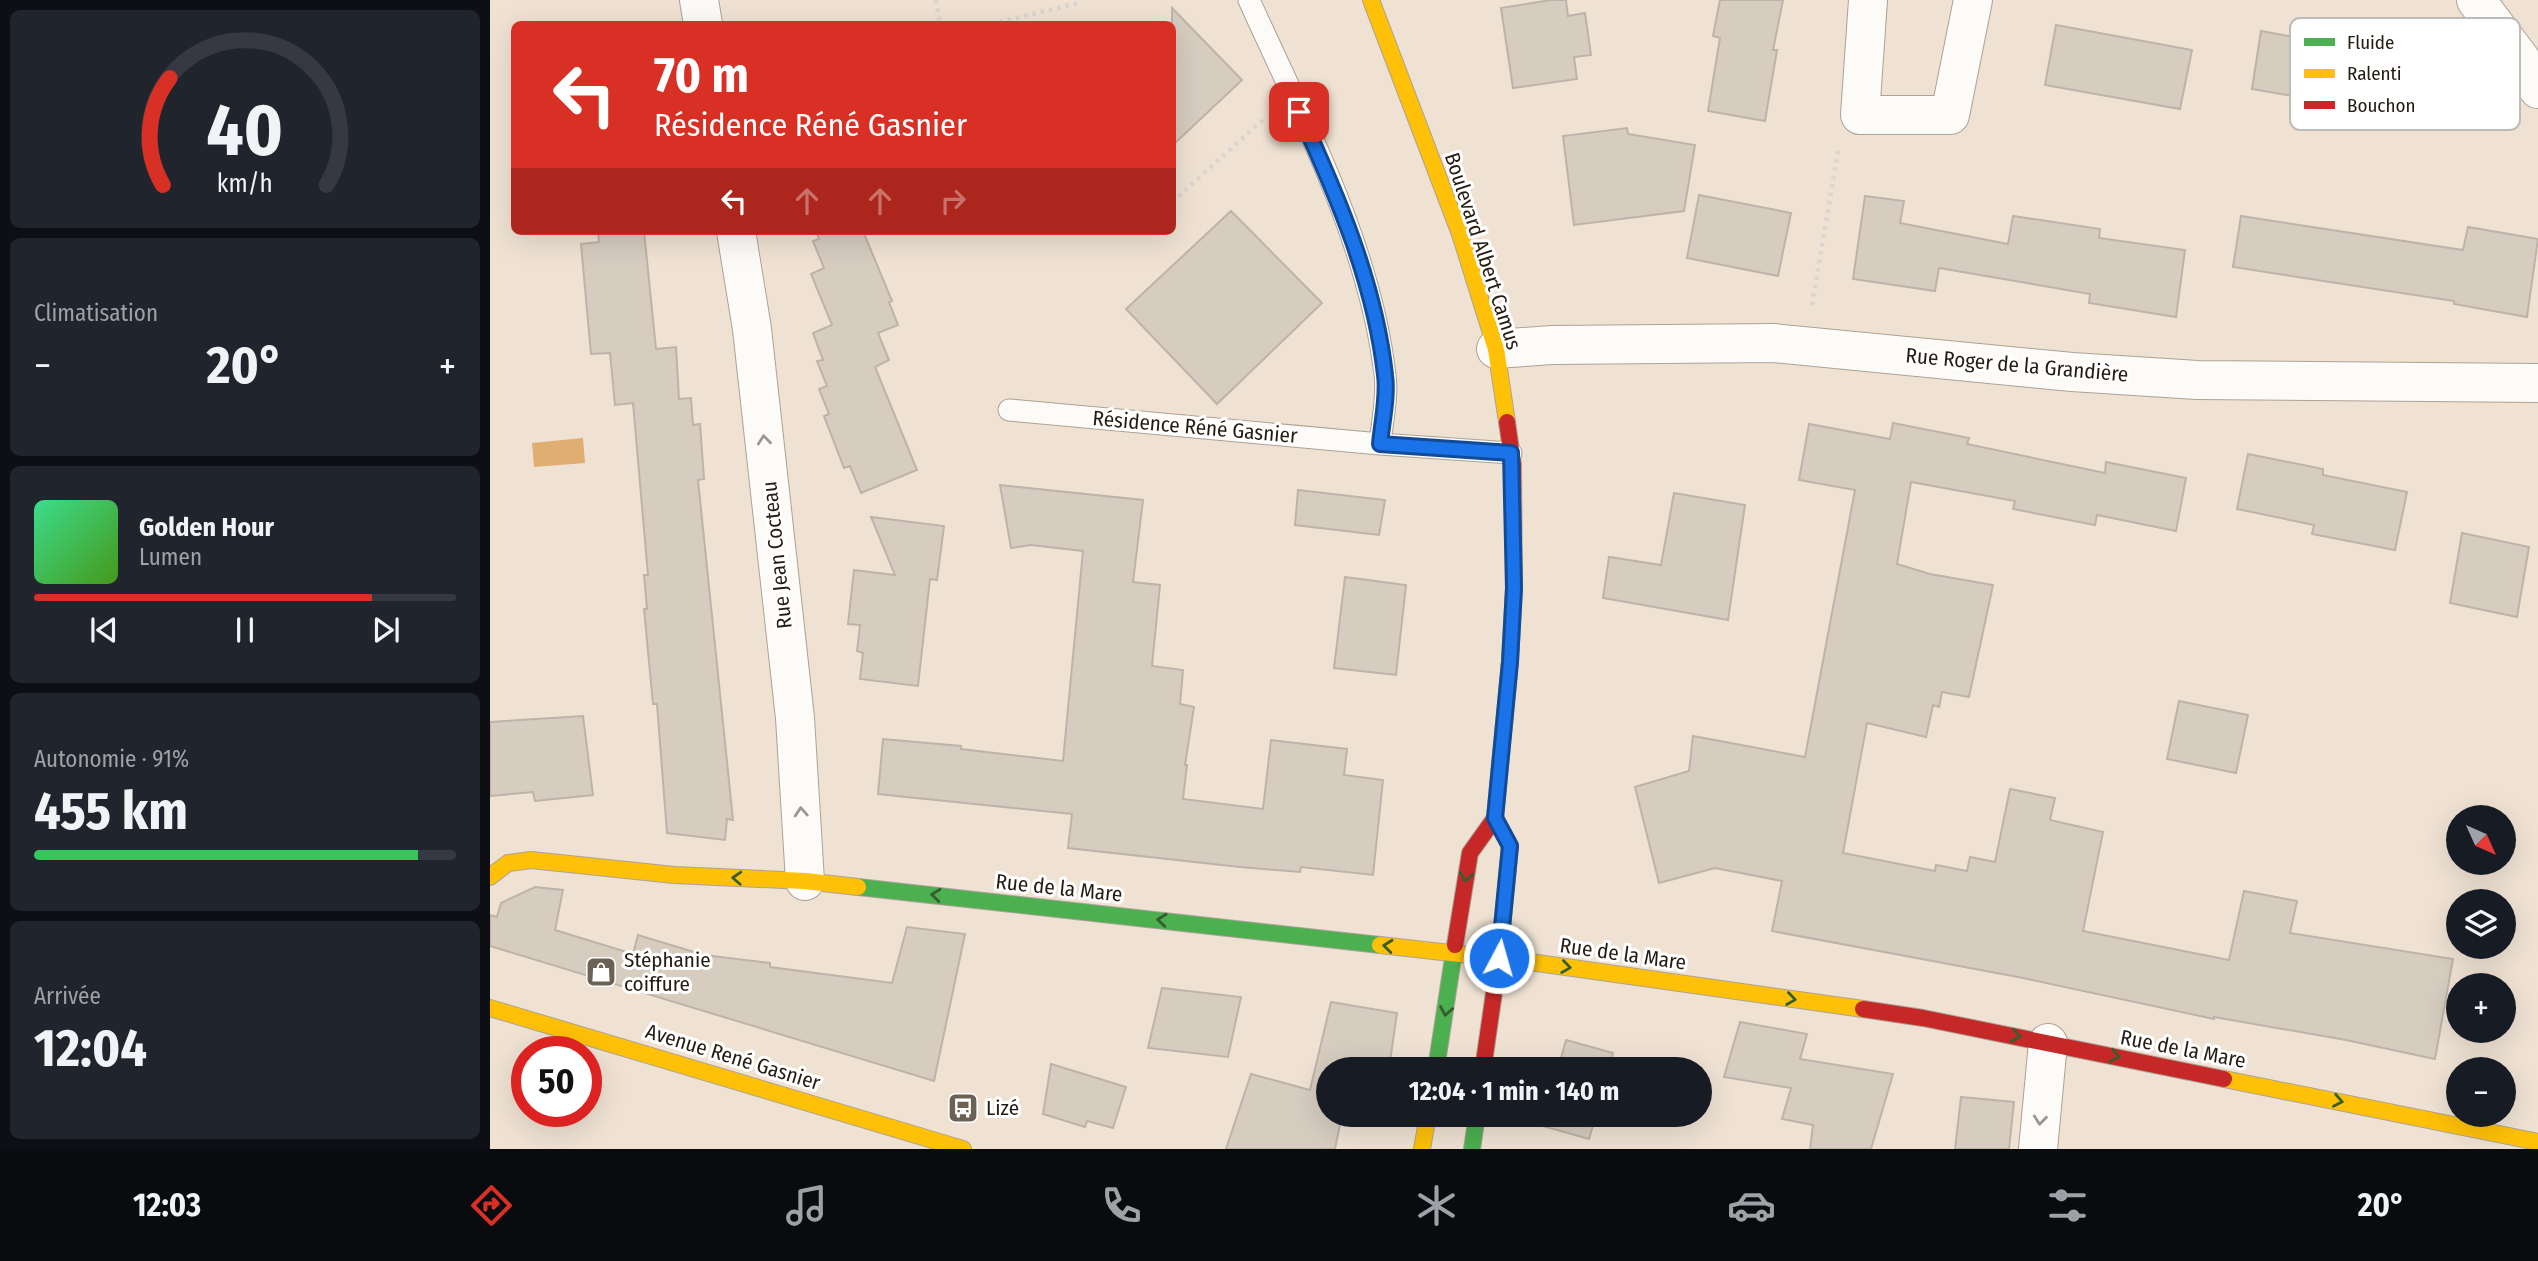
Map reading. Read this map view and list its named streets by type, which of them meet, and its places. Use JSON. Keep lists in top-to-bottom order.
{
  "streets": {
    "street": [
      "Boulevard Albert Camus",
      "Rue Roger de la Grandière",
      "Rue Jean Cocteau",
      "Rue de la Mare",
      "Avenue René Gasnier"
    ],
    "lane": ["Résidence Réné Gasnier"]
  },
  "crossings": [
    ["Boulevard Albert Camus", "Rue Roger de la Grandière"],
    ["Boulevard Albert Camus", "Résidence Réné Gasnier"],
    ["Rue Jean Cocteau", "Rue de la Mare"]
  ],
  "one_way": ["Rue Jean Cocteau"],
  "places": {
    "shop": ["Stéphanie coiffure"],
    "bus stop": ["Lizé"]
  },
  "legend": ["Fluide", "Ralenti", "Bouchon"],
  "north": "bottom right",
  "page": {
    "turn": ["70 m", "Résidence Réné Gasnier"],
    "tile": [
      "Climatisation",
      ["Autonomie · 91%", "455 km"],
      ["Arrivée", "12:04"]
    ],
    "heat": ["−", "20°", "+"],
    "song": ["Golden Hour", "Lumen"],
    "map_buttons": ["+", "−"],
    "limit": "50",
    "trip": "12:04 · 1 min · 140 m",
    "tabs": ["12:03", "20°"],
    "gauge": ["40", "km/h"]
  }
}
